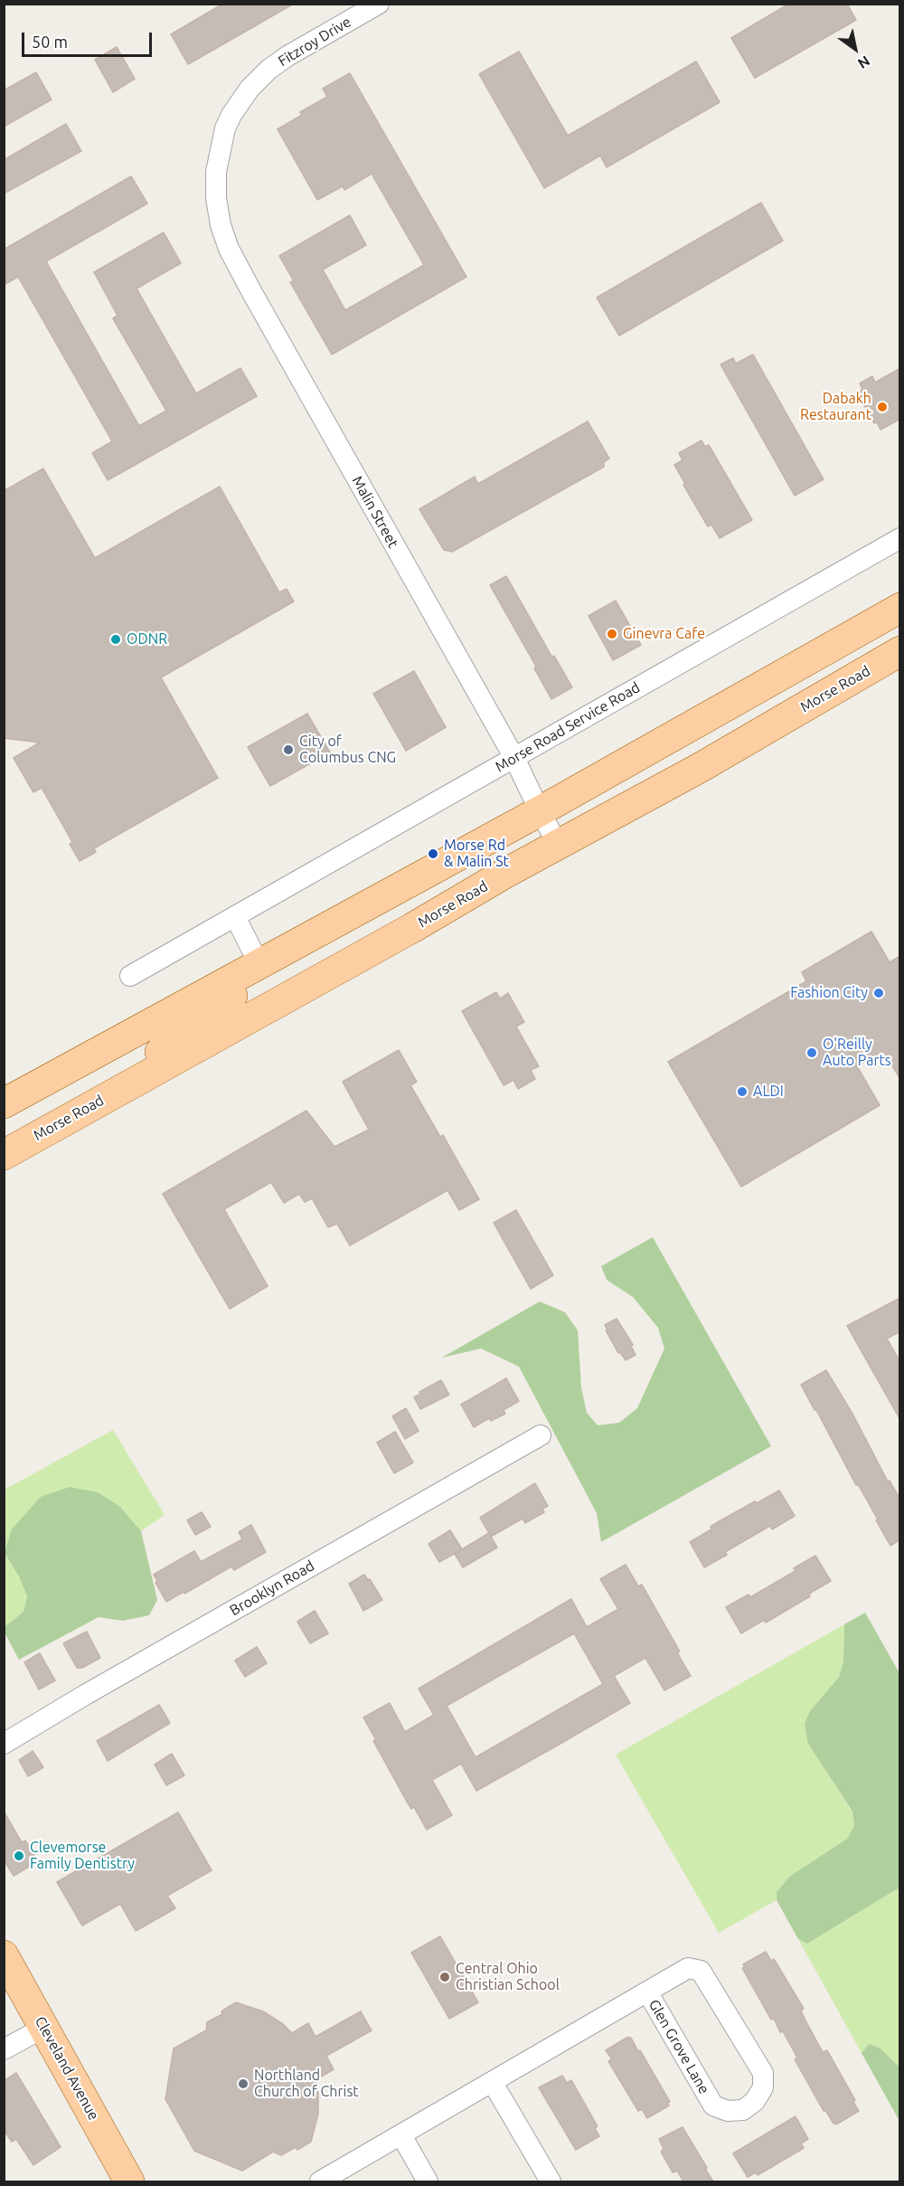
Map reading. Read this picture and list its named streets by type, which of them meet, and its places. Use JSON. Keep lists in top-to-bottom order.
{
  "streets": {
    "main road": ["Morse Road", "Cleveland Avenue"],
    "street": [
      "Fitzroy Drive",
      "Malin Street",
      "Morse Road Service Road",
      "Brooklyn Road",
      "Glen Grove Lane"
    ]
  },
  "crossings": [
    ["Fitzroy Drive", "Malin Street"],
    ["Malin Street", "Morse Road"],
    ["Malin Street", "Morse Road Service Road"]
  ],
  "places": [
    "Dabakh Restaurant",
    "Ginevra Cafe",
    "ODNR",
    "City of Columbus CNG",
    "Morse Rd & Malin St",
    "Fashion City",
    "O'Reilly Auto Parts",
    "ALDI",
    "Clevemorse Family Dentistry",
    "Central Ohio Christian School",
    "Northland Church of Christ"
  ],
  "scale_bar": "50 m",
  "north": "bottom right"
}
